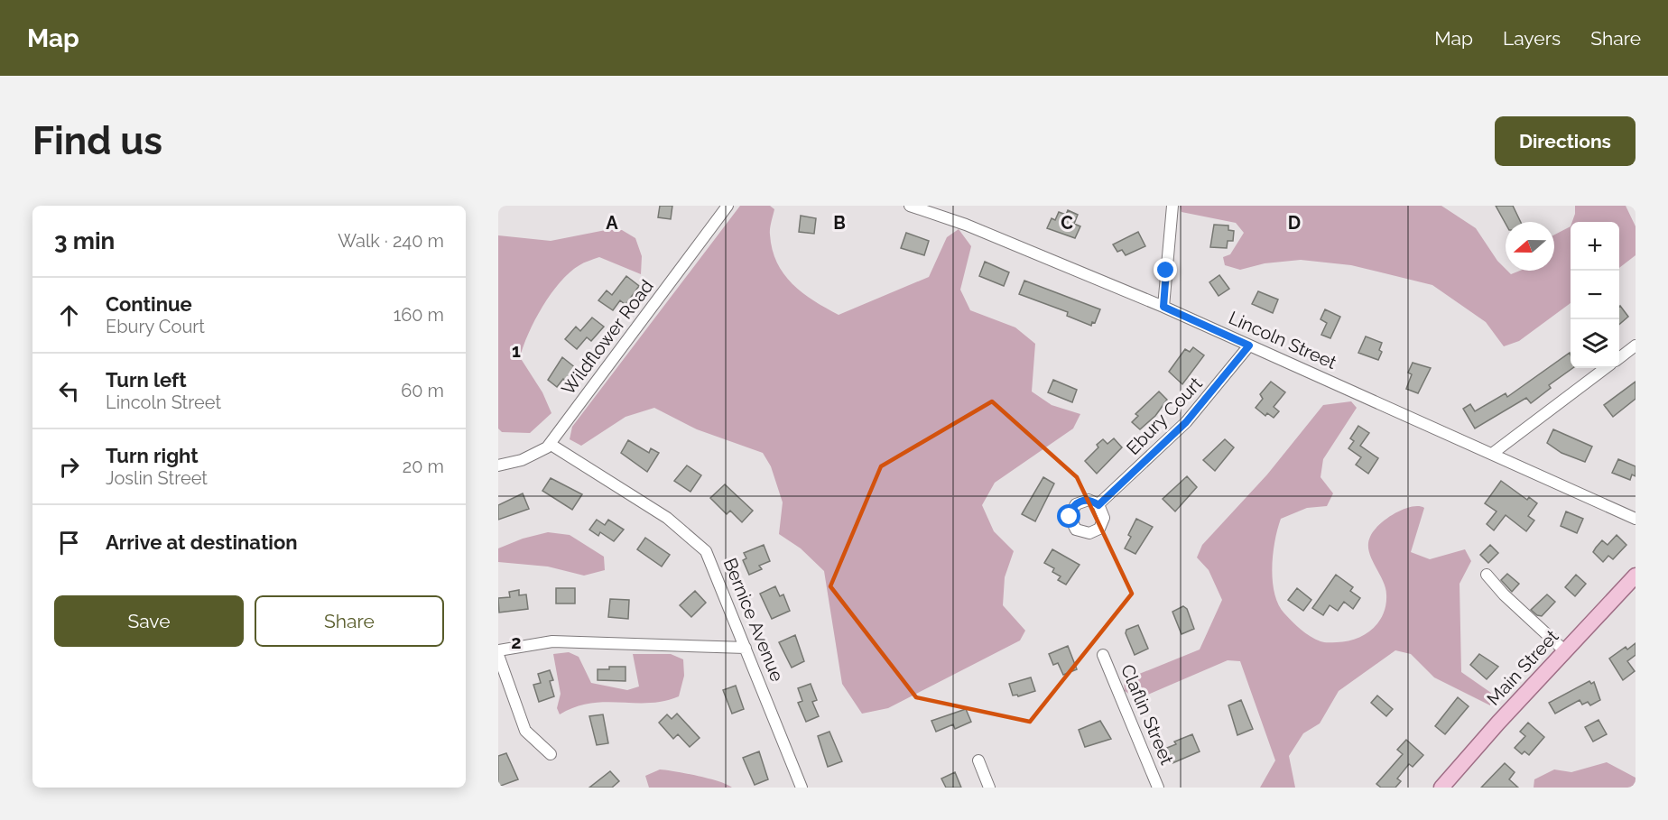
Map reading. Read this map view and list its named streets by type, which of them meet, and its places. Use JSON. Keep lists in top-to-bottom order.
{
  "streets": {
    "main road": ["Main Street"],
    "street": [
      "Wildflower Road",
      "Lincoln Street",
      "Ebury Court",
      "Bernice Avenue",
      "Claflin Street"
    ]
  },
  "crossings": [
    ["Wildflower Road", "Bernice Avenue"],
    ["Lincoln Street", "Ebury Court"]
  ],
  "north": "left",
  "page": {
    "header": "Map",
    "nav": ["Map", "Layers", "Share"],
    "buttons": [
      "Directions",
      ["Save", "Share"]
    ],
    "title": "Find us",
    "heading": ["3 min", "Walk · 240 m"],
    "map_buttons": ["+", "−"],
    "list": [
      ["Continue", "Ebury Court", "160 m"],
      ["Turn left", "Lincoln Street", "60 m"],
      ["Turn right", "Joslin Street", "20 m"],
      "Arrive at destination"
    ]
  },
  "grid": {
    "columns": [
      "A",
      "B",
      "C",
      "D"
    ],
    "rows": ["1", "2"]
  }
}
